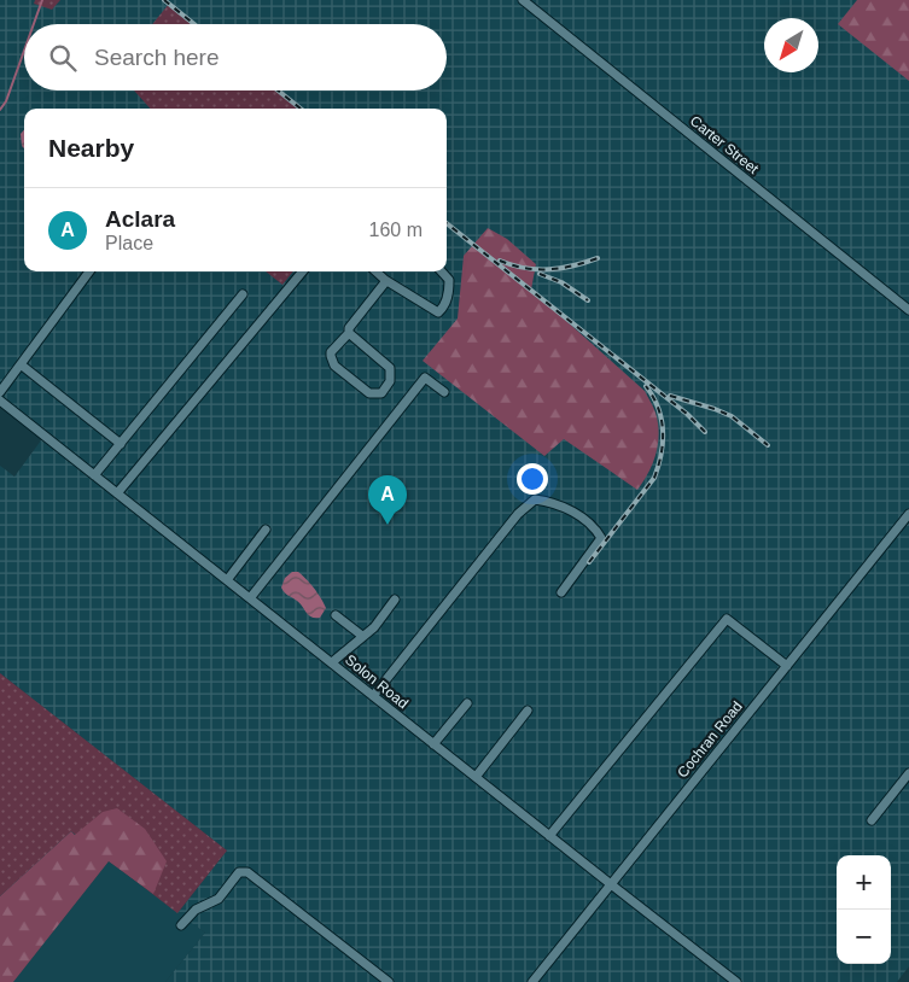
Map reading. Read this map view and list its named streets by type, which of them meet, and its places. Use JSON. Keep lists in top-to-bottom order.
{
  "streets": {
    "street": ["Carter Street", "Solon Road", "Cochran Road"]
  },
  "crossings": [
    ["Solon Road", "Cochran Road"]
  ],
  "north": "bottom left",
  "page": {
    "search": "Search here",
    "heading": "Nearby",
    "list": [
      {
        "mark": "A",
        "name": "Aclara",
        "note": "Place",
        "value": "160 m"
      }
    ],
    "pins": "A",
    "map_buttons": ["+", "−"]
  }
}
